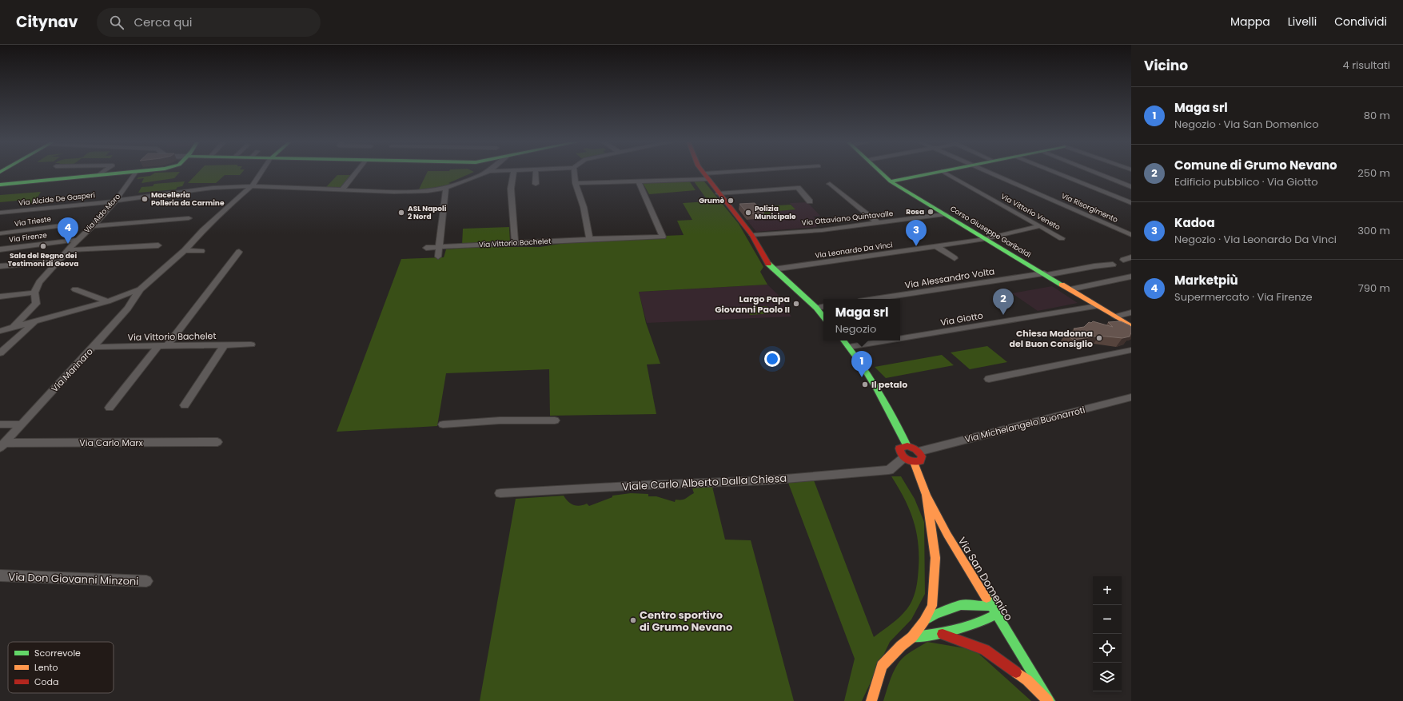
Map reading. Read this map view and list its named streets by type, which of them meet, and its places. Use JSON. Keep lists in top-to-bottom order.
{
  "streets": {
    "main road": ["Corso Giuseppe Garibaldi", "Via San Domenico"],
    "street": [
      "Via Alcide De Gasperi",
      "Via Risorgimento",
      "Via Vittorio Veneto",
      "Via Aldo Moro",
      "Via Ottaviano Quintavalle",
      "Via Trieste",
      "Via Firenze",
      "Via Vittorio Bachelet",
      "Via Leonardo Da Vinci",
      "Via Alessandro Volta",
      "Via Giotto",
      "Via Marinaro",
      "Via Michelangelo Buonarroti",
      "Via Carlo Marx",
      "Viale Carlo Alberto Dalla Chiesa",
      "Via Don Giovanni Minzoni"
    ]
  },
  "crossings": [
    ["Via Alcide De Gasperi", "Via Aldo Moro"],
    ["Via Vittorio Veneto", "Via Leonardo Da Vinci"],
    ["Via Aldo Moro", "Via Firenze"],
    ["Via Ottaviano Quintavalle", "Corso Giuseppe Garibaldi"],
    ["Corso Giuseppe Garibaldi", "Via Leonardo Da Vinci"],
    ["Corso Giuseppe Garibaldi", "Via Alessandro Volta"],
    ["Corso Giuseppe Garibaldi", "Via Giotto"],
    ["Via Vittorio Bachelet", "Via Marinaro"],
    ["Via Marinaro", "Via Carlo Marx"]
  ],
  "places": [
    "Macelleria Polleria da Carmine",
    "Grumè",
    "Rosa",
    "ASL Napoli 2 Nord",
    "Polizia Municipale",
    "Sala del Regno dei Testimoni di Geova",
    "Largo Papa Giovanni Paolo II",
    "Chiesa Madonna del Buon Consiglio",
    "Il petalo",
    "Centro sportivo di Grumo Nevano"
  ],
  "legend": ["Scorrevole", "Lento", "Coda"],
  "page": {
    "header": "Citynav",
    "search": "Cerca qui",
    "nav": ["Mappa", "Livelli", "Condividi"],
    "heading": ["Vicino", "4 risultati"],
    "list": [
      {
        "mark": "1",
        "name": "Maga srl",
        "note": "Negozio · Via San Domenico",
        "value": "80 m"
      },
      {
        "mark": "2",
        "name": "Comune di Grumo Nevano",
        "note": "Edificio pubblico · Via Giotto",
        "value": "250 m"
      },
      {
        "mark": "3",
        "name": "Kadoa",
        "note": "Negozio · Via Leonardo Da Vinci",
        "value": "300 m"
      },
      {
        "mark": "4",
        "name": "Marketpiù",
        "note": "Supermercato · Via Firenze",
        "value": "790 m"
      }
    ],
    "pins": [
      "4",
      "3",
      "2",
      "1"
    ],
    "popup": ["Maga srl", "Negozio"],
    "map_buttons": ["+", "−"]
  }
}
